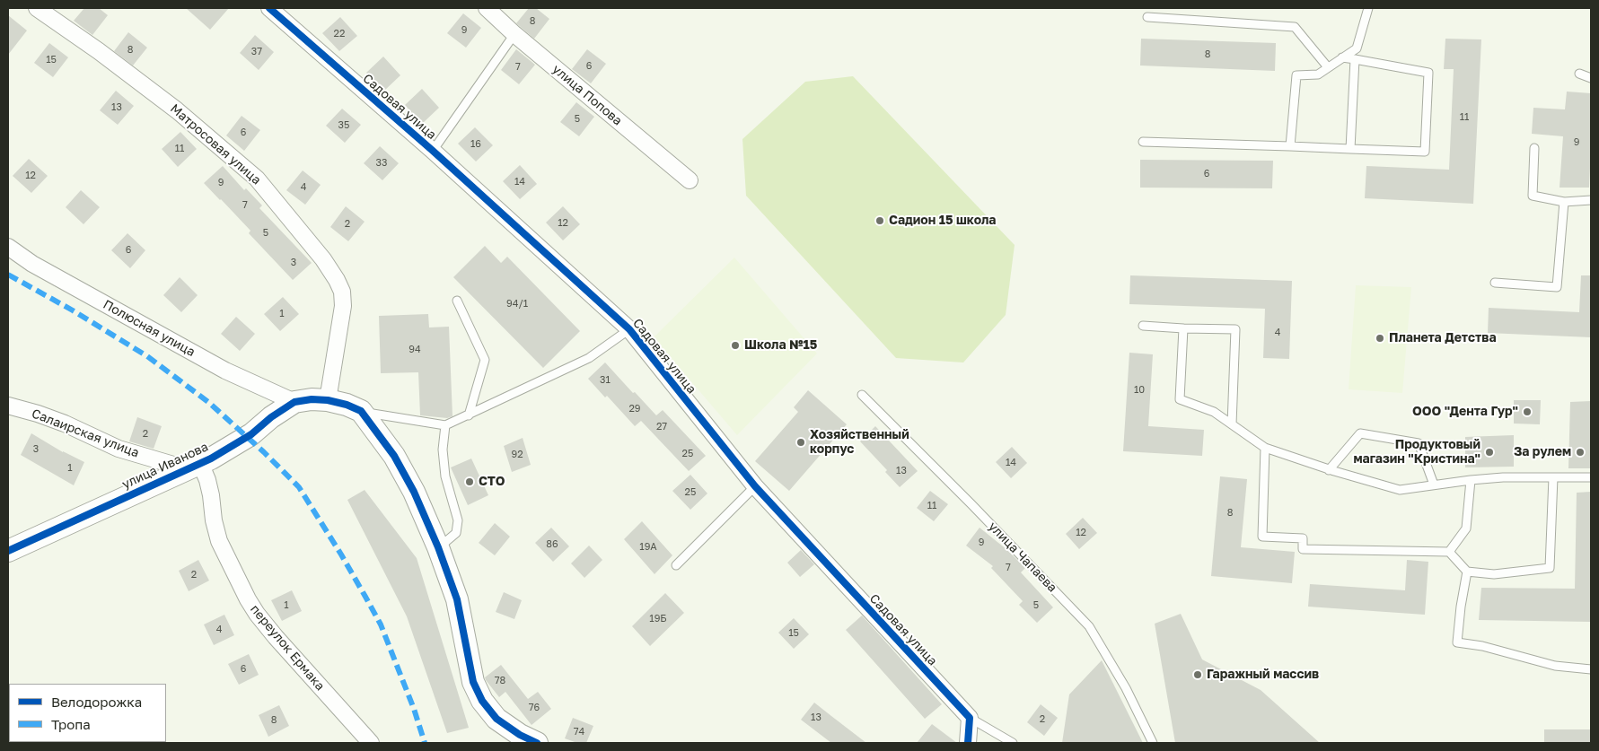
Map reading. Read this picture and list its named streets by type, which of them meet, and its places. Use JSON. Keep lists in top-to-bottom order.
{
  "streets": {
    "street": [
      "улица Попова",
      "Садовая улица",
      "Матросовая улица",
      "Полюсная улица",
      "Салаирская улица",
      "улица Иванова",
      "переулок Ермака"
    ],
    "lane": ["улица Чапаева"]
  },
  "crossings": [
    ["Матросовая улица", "улица Иванова"],
    ["Полюсная улица", "улица Иванова"],
    ["Салаирская улица", "улица Иванова"],
    ["Салаирская улица", "переулок Ермака"],
    ["улица Иванова", "переулок Ермака"]
  ],
  "places": [
    "Садион 15 школа",
    "Планета Детства",
    "Школа №15",
    "ООО \"Дента Гур\"",
    "Хозяйственный корпус",
    "Продуктовый магазин \"Кристина\"",
    "За рулем",
    "СТО",
    "Гаражный массив"
  ],
  "house_numbers": [
    "8",
    "9",
    "22",
    "8",
    "37",
    "8",
    "15",
    "6",
    "7",
    "13",
    "11",
    "5",
    "35",
    "6",
    "9",
    "16",
    "11",
    "33",
    "6",
    "12",
    "14",
    "9",
    "4",
    "7",
    "12",
    "2",
    "5",
    "6",
    "3",
    "94/1",
    "1",
    "4",
    "94",
    "31",
    "10",
    "29",
    "27",
    "2",
    "3",
    "25",
    "92",
    "14",
    "1",
    "13",
    "25",
    "11",
    "8",
    "12",
    "9",
    "86",
    "19А",
    "7",
    "2",
    "1",
    "5",
    "19Б",
    "4",
    "15",
    "6",
    "78",
    "76",
    "13",
    "2",
    "8",
    "74"
  ],
  "legend": ["Велодорожка", "Тропа"]
}
